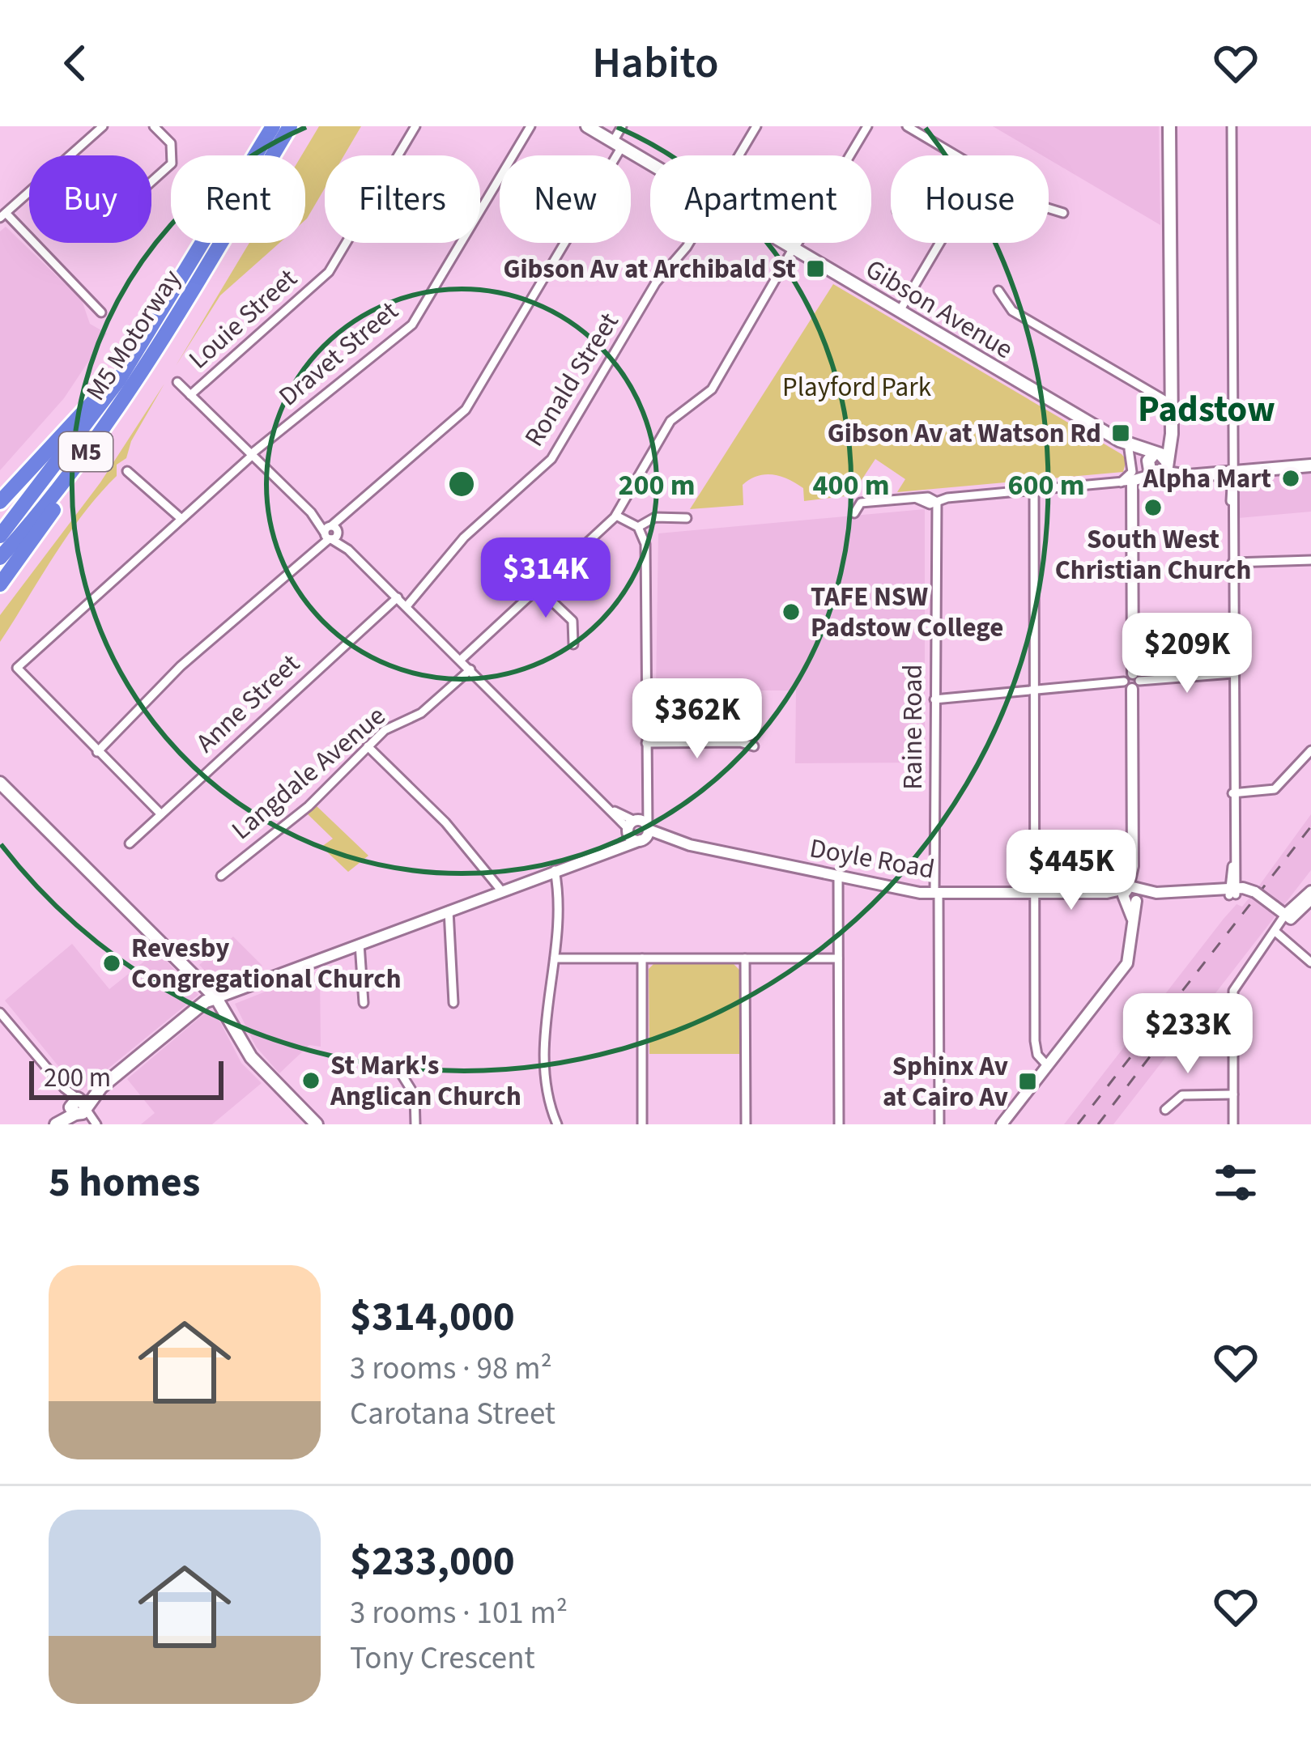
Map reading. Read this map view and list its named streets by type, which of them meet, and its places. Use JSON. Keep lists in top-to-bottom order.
{
  "streets": {
    "highway": ["M5 Motorway", "M5"],
    "main road": ["Gibson Avenue"],
    "street": [
      "Louie Street",
      "Dravet Street",
      "Ronald Street",
      "Anne Street",
      "Raine Road",
      "Langdale Avenue",
      "Doyle Road"
    ]
  },
  "crossings": [
    ["Raine Road", "Doyle Road"]
  ],
  "districts": ["Padstow"],
  "parks": ["Playford Park"],
  "places": {
    "transit": ["Gibson Av at Archibald St", "Gibson Av at Watson Rd", "Sphinx Av at Cairo Av"],
    "other": [
      "Alpha Mart",
      "South West Christian Church",
      "TAFE NSW Padstow College",
      "Revesby Congregational Church",
      "St Mark's Anglican Church"
    ]
  },
  "scale_bar": "200 m",
  "page": {
    "header": "Habito",
    "chip": [
      "Buy",
      "Rent",
      "Filters",
      "New",
      "Apartment",
      "House"
    ],
    "price": [
      "$314K",
      "$209K",
      "$362K",
      "$445K",
      "$233K"
    ],
    "scale": "200 m",
    "heading": "5 homes",
    "list": [
      {
        "name": "$314,000",
        "note": "3 rooms · 98 m² · Carotana Street"
      },
      {
        "name": "$233,000",
        "note": "3 rooms · 101 m² · Tony Crescent"
      }
    ]
  },
  "rings": ["200 m", "400 m", "600 m"]
}
